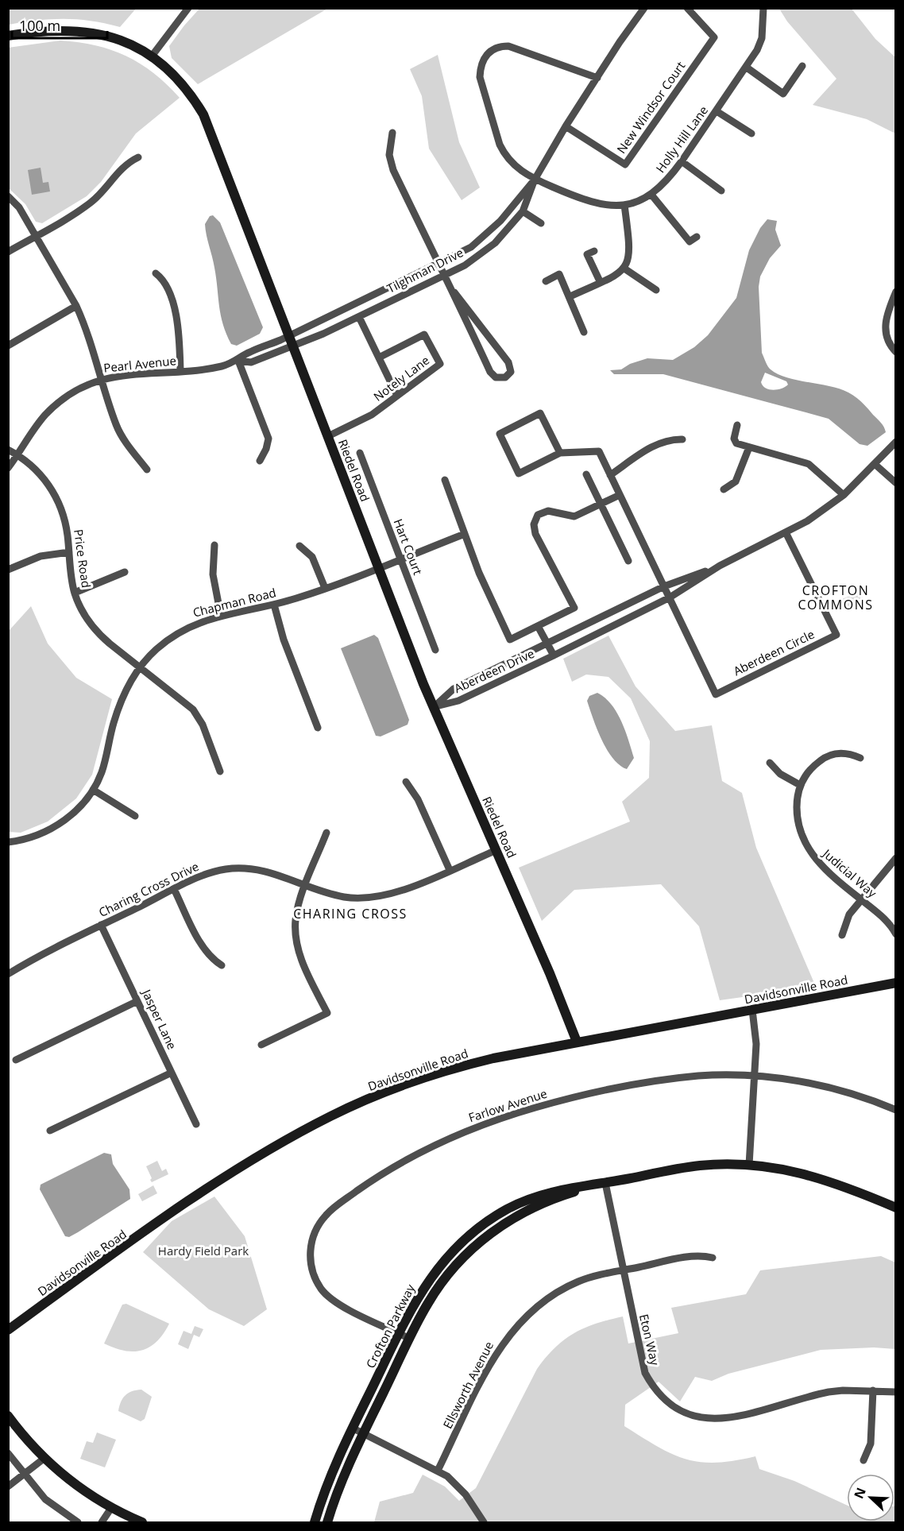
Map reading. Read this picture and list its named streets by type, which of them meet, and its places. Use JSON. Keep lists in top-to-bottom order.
{
  "streets": {
    "street": [
      "New Windsor Court",
      "Holly Hill Lane",
      "Tilghman Drive",
      "Pearl Avenue",
      "Notely Lane",
      "Riedel Road",
      "Hart Court",
      "Price Road",
      "Chapman Road",
      "Aberdeen Circle",
      "Aberdeen Drive",
      "Judicial Way",
      "Charing Cross Drive",
      "Davidsonville Road",
      "Jasper Lane",
      "Farlow Avenue",
      "Crofton Parkway",
      "Eton Way",
      "Ellsworth Avenue"
    ]
  },
  "crossings": [
    ["New Windsor Court", "Tilghman Drive"],
    ["Holly Hill Lane", "Tilghman Drive"],
    ["Tilghman Drive", "Pearl Avenue"],
    ["Tilghman Drive", "Riedel Road"],
    ["Pearl Avenue", "Riedel Road"],
    ["Pearl Avenue", "Price Road"],
    ["Notely Lane", "Riedel Road"],
    ["Riedel Road", "Chapman Road"],
    ["Riedel Road", "Aberdeen Drive"],
    ["Riedel Road", "Charing Cross Drive"],
    ["Riedel Road", "Davidsonville Road"],
    ["Hart Court", "Chapman Road"],
    ["Price Road", "Chapman Road"],
    ["Aberdeen Circle", "Aberdeen Drive"],
    ["Charing Cross Drive", "Jasper Lane"],
    ["Farlow Avenue", "Crofton Parkway"],
    ["Crofton Parkway", "Eton Way"],
    ["Eton Way", "Ellsworth Avenue"]
  ],
  "districts": ["CROFTON COMMONS", "CHARING CROSS"],
  "parks": ["Hardy Field Park"],
  "scale_bar": "100 m",
  "north": "top left"
}
